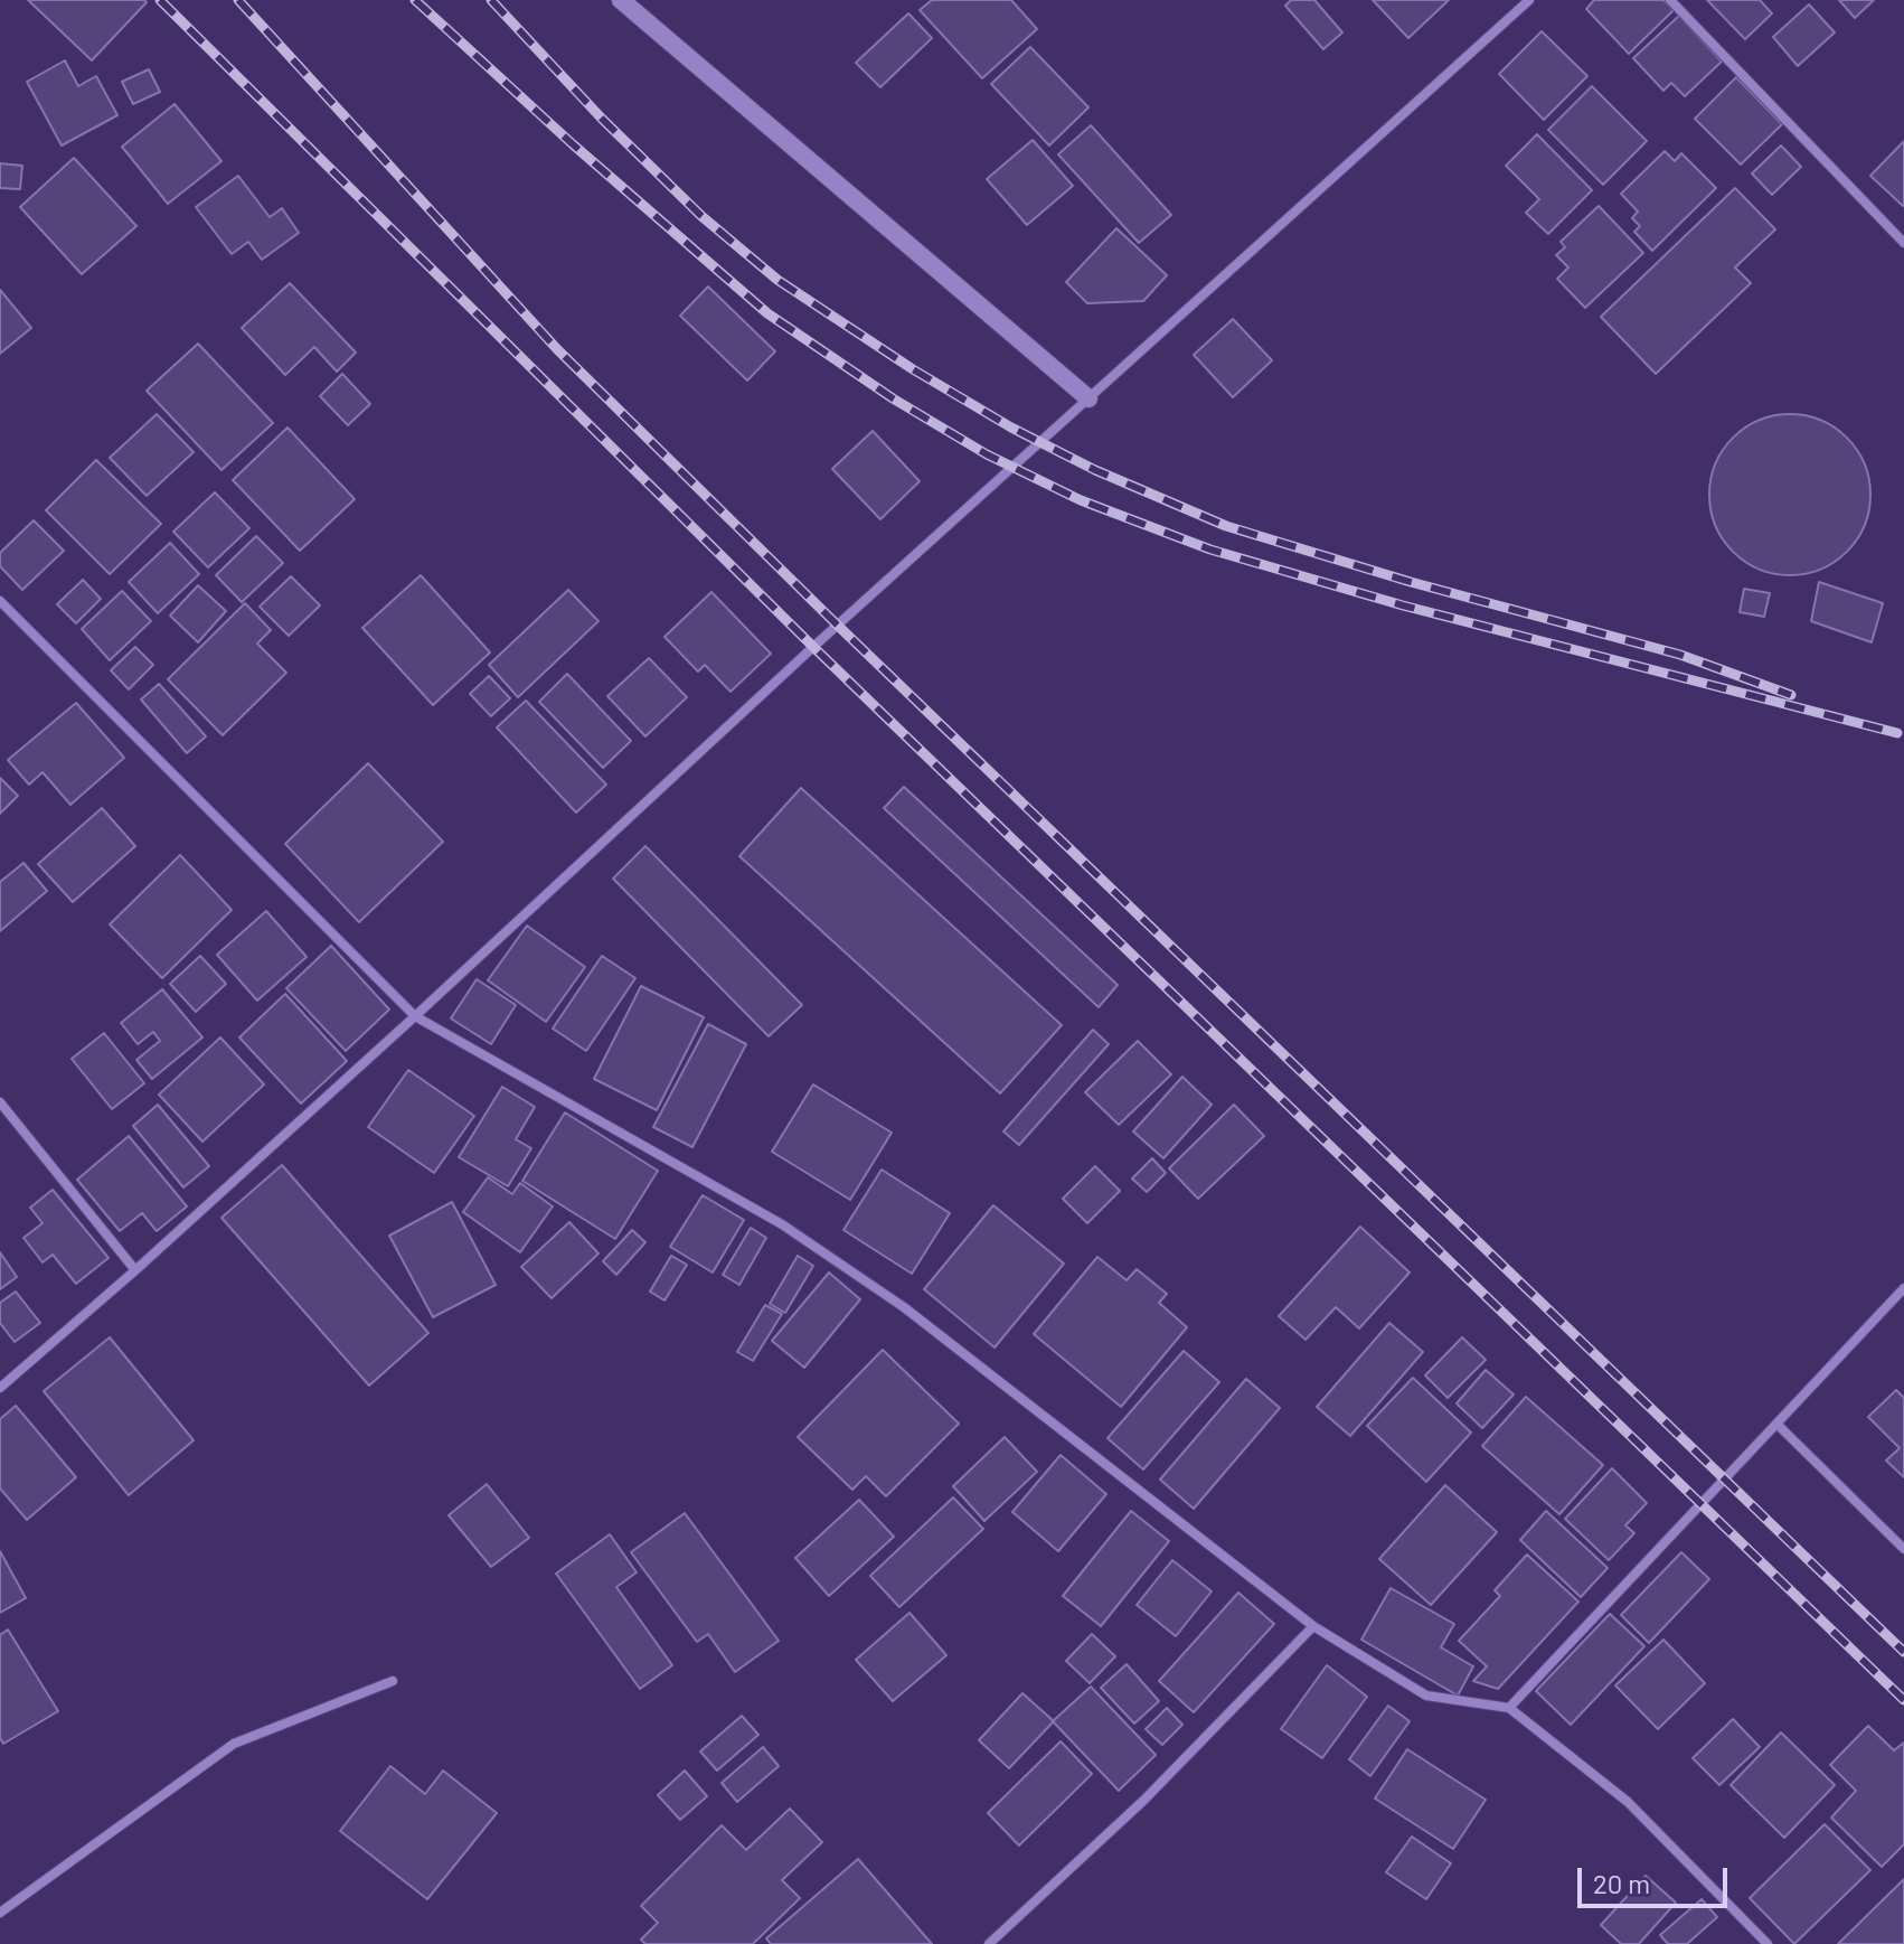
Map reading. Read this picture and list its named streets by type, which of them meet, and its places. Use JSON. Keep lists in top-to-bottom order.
{
  "scale_bar": "20 m"
}
